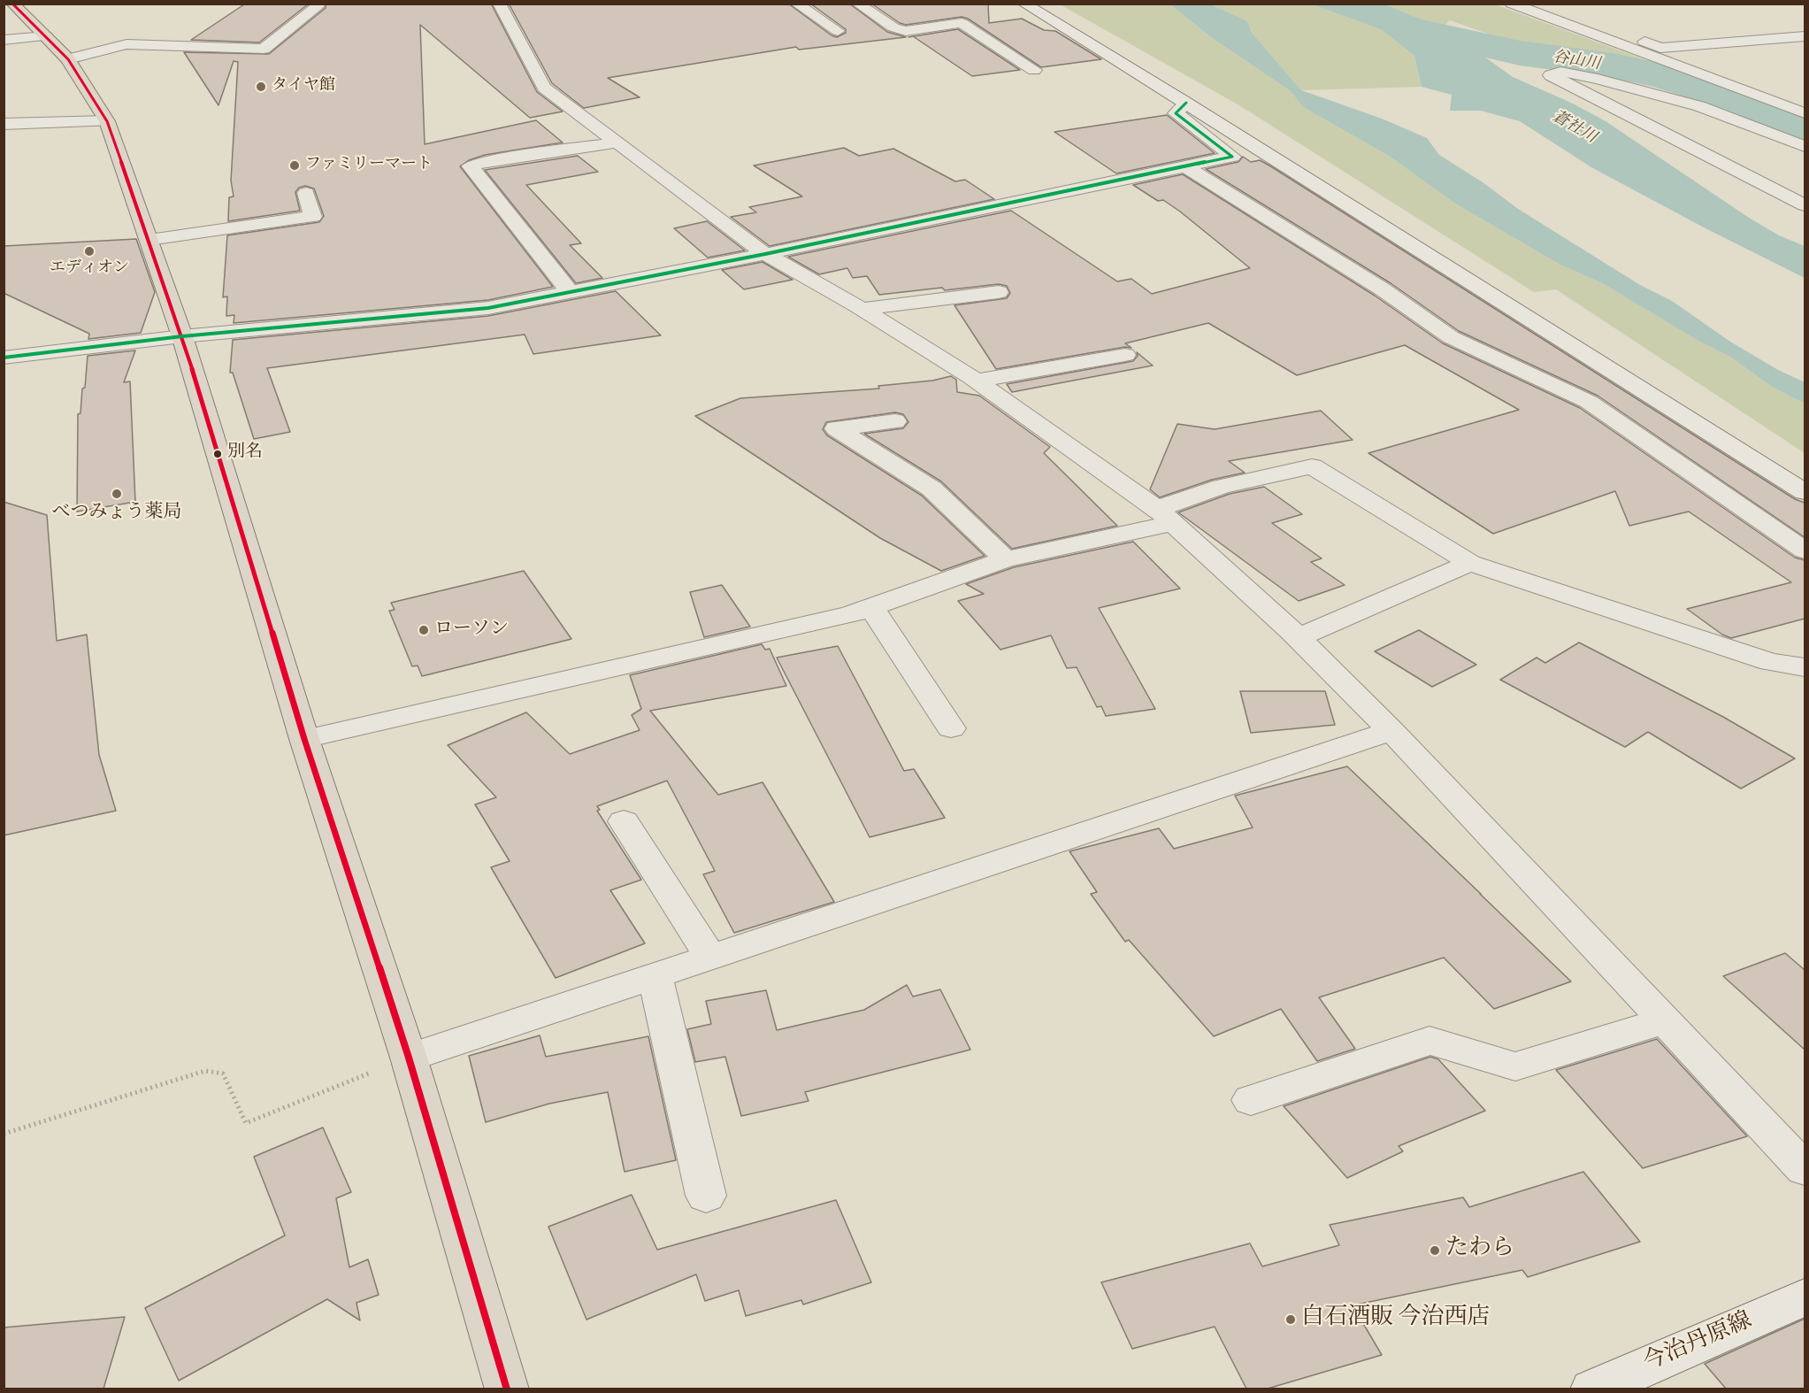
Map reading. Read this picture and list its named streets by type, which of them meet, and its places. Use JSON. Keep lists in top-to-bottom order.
{
  "streets": {
    "street": ["今治丹原線"]
  },
  "water": ["谷山川", "蒼社川"],
  "places": [
    "タイヤ館",
    "ファミリーマート",
    "エディオン",
    "別名",
    "べつみょう薬局",
    "ローソン",
    "たわら",
    "白石酒販 今治西店"
  ]
}
